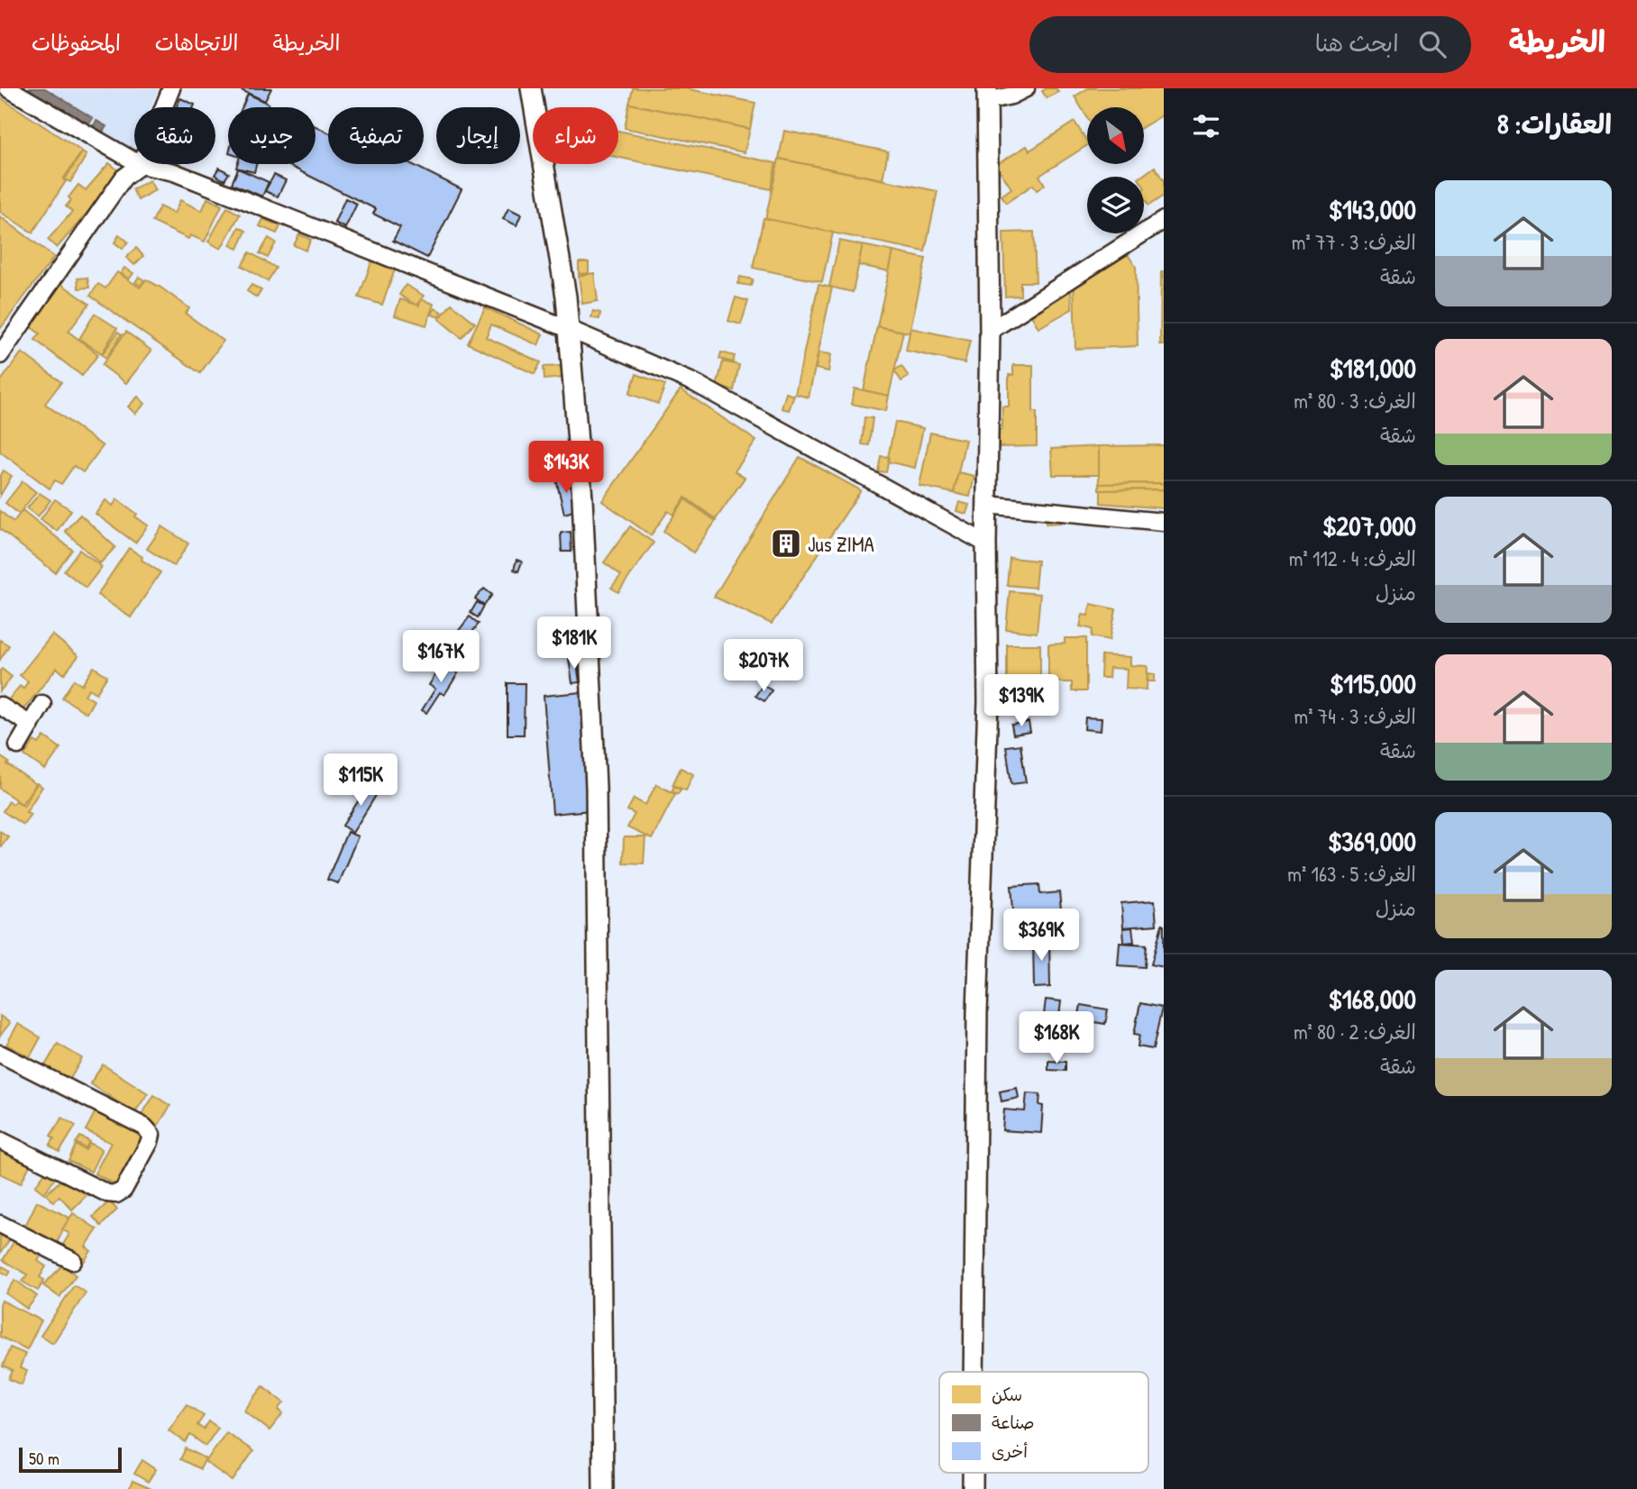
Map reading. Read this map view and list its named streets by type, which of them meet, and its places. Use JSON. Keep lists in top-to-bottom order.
{
  "places": {
    "building": ["Jus ZIMA"]
  },
  "legend": ["سكن", "صناعة", "أخرى"],
  "scale_bar": "50 m",
  "north": "bottom right",
  "page": {
    "header": "الخريطة",
    "search": "ابحث هنا",
    "nav": ["الخريطة", "الاتجاهات", "المحفوظات"],
    "heading": "العقارات: 8",
    "chip": [
      "شراء",
      "إيجار",
      "تصفية",
      "جديد",
      "شقة"
    ],
    "list": [
      {
        "name": "$143,000",
        "note": "الغرف: 3 · 77 m² · شقة"
      },
      {
        "name": "$181,000",
        "note": "الغرف: 3 · 80 m² · شقة"
      },
      {
        "name": "$207,000",
        "note": "الغرف: 4 · 112 m² · منزل"
      },
      {
        "name": "$115,000",
        "note": "الغرف: 3 · 74 m² · شقة"
      },
      {
        "name": "$369,000",
        "note": "الغرف: 5 · 163 m² · منزل"
      },
      {
        "name": "$168,000",
        "note": "الغرف: 2 · 80 m² · شقة"
      }
    ],
    "price": [
      "$143K",
      "$181K",
      "$167K",
      "$207K",
      "$139K",
      "$115K",
      "$369K",
      "$168K"
    ],
    "scale": "50 m"
  }
}
